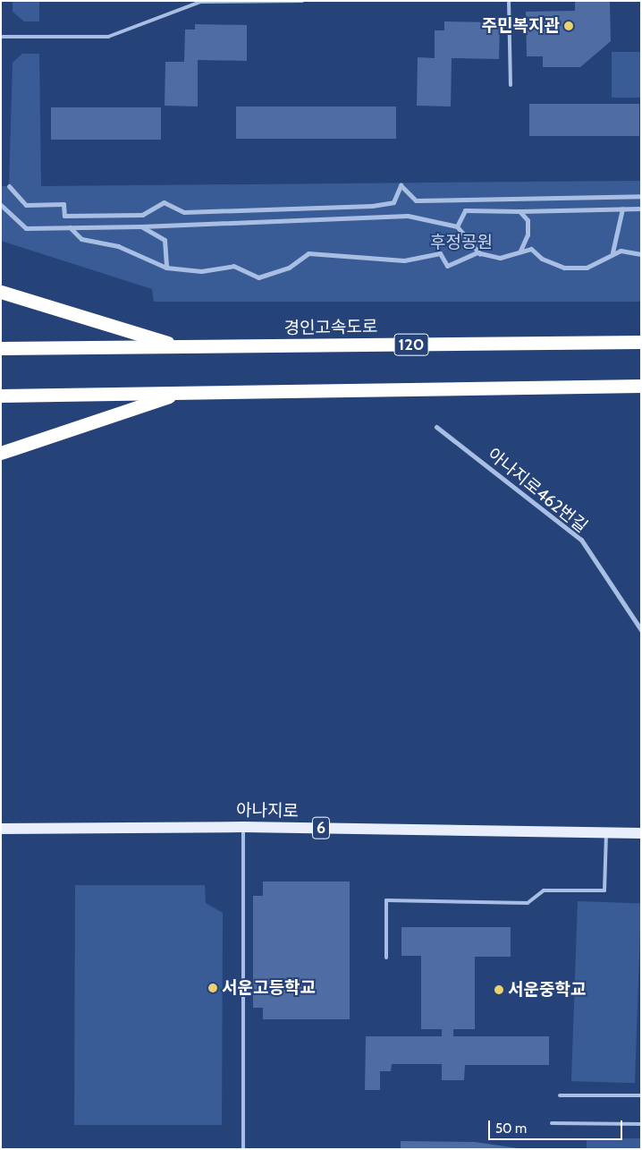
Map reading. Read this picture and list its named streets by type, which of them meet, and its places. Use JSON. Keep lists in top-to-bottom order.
{
  "streets": {
    "highway": ["경인고속도로", "120"],
    "main road": ["아나지로", "6"],
    "street": ["아나지로462번길"]
  },
  "parks": ["후정공원"],
  "places": ["주민복지관", "서운고등학교", "서운중학교"],
  "scale_bar": "50 m"
}
